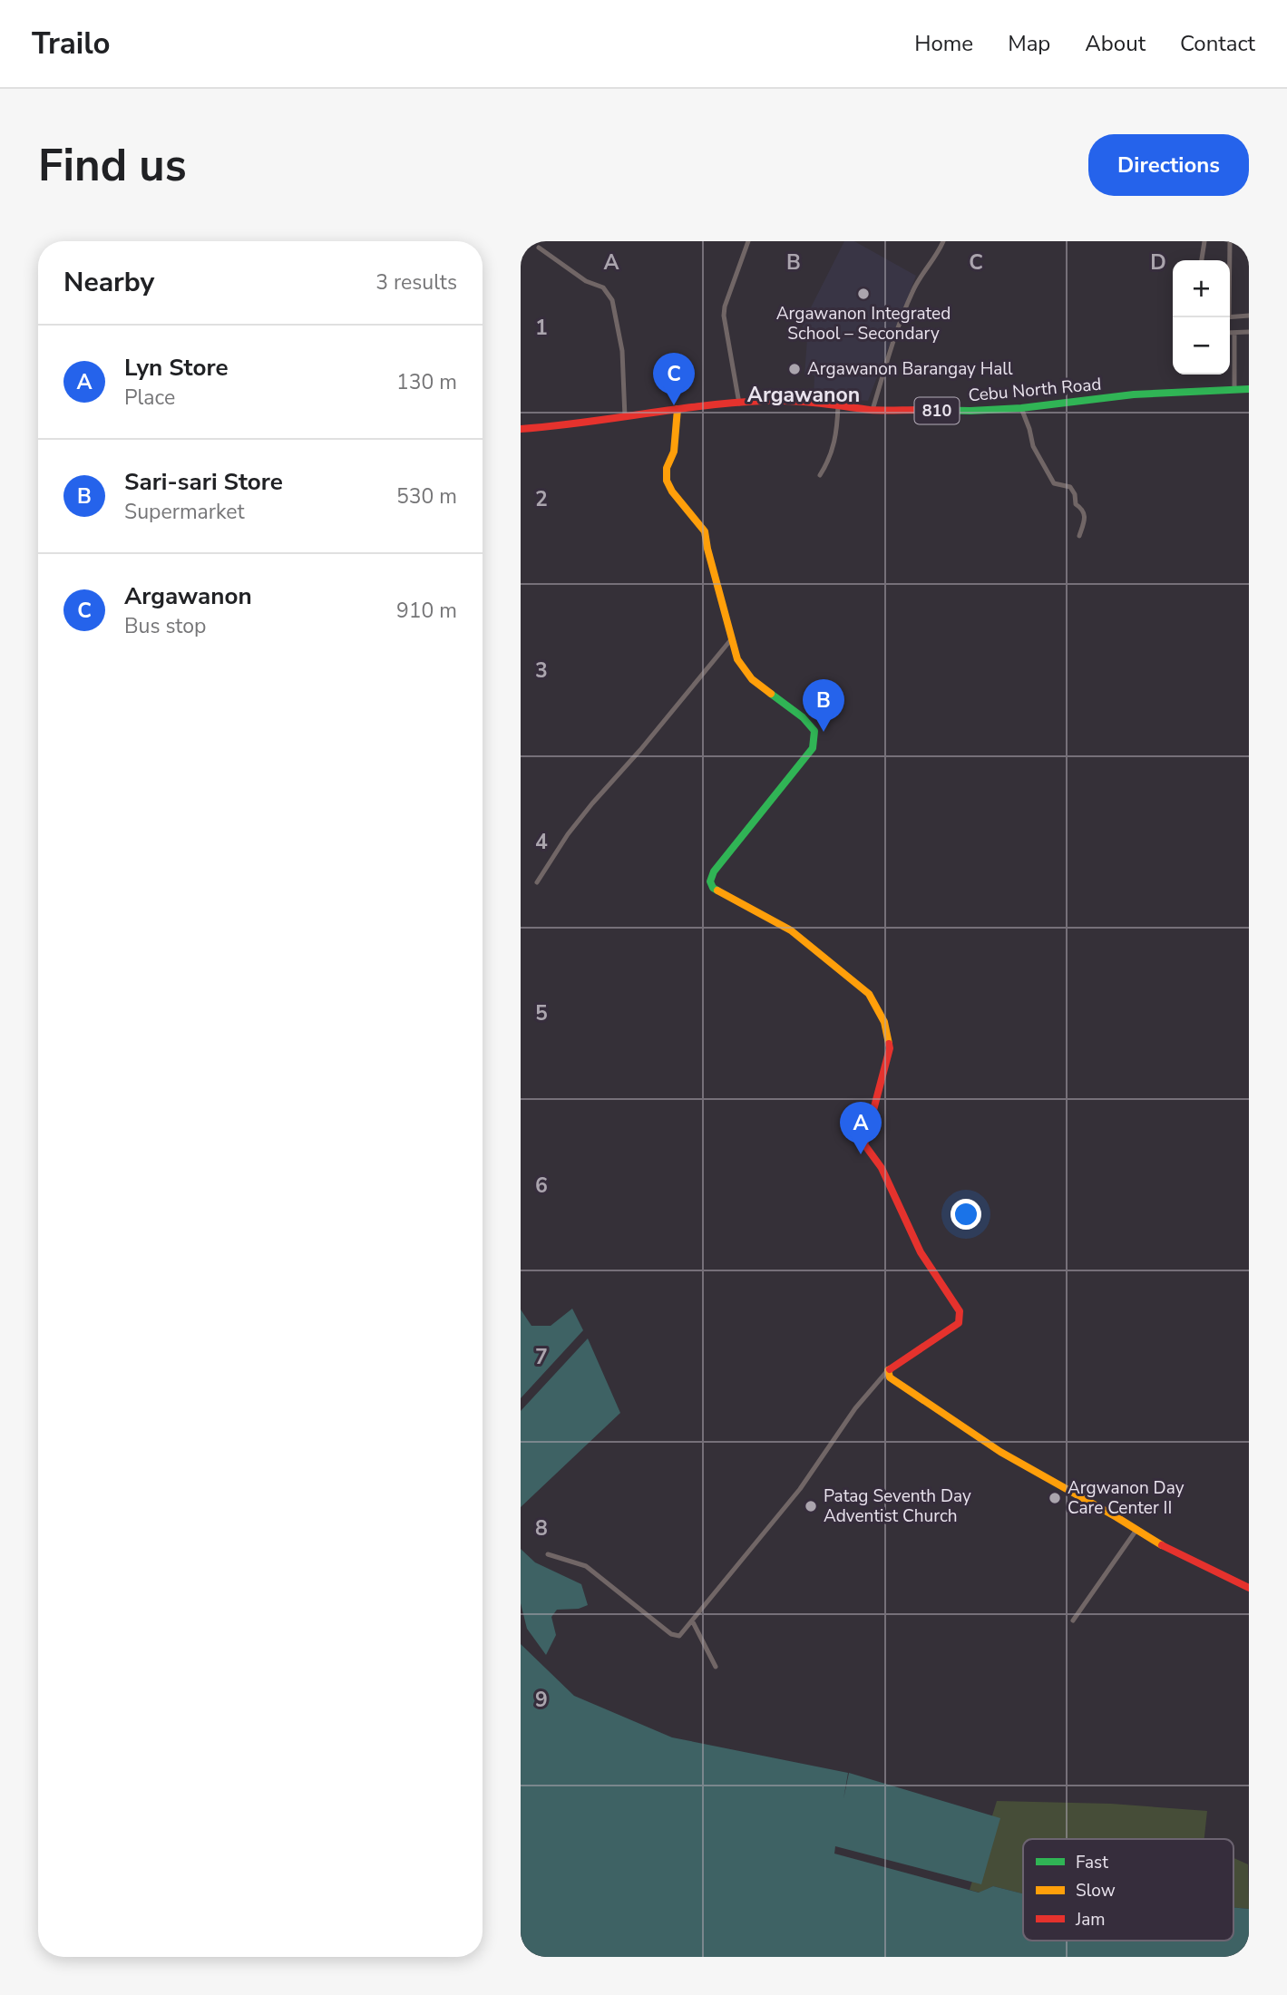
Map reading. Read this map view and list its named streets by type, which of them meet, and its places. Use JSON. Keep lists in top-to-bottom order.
{
  "streets": {
    "main road": ["Cebu North Road", "810"]
  },
  "districts": ["Argawanon"],
  "places": [
    "Argawanon Integrated School – Secondary",
    "Argawanon Barangay Hall",
    "Argwanon Day Care Center II",
    "Patag Seventh Day Adventist Church"
  ],
  "legend": ["Fast", "Slow", "Jam"],
  "page": {
    "header": "Trailo",
    "nav": [
      "Home",
      "Map",
      "About",
      "Contact"
    ],
    "buttons": "Directions",
    "title": "Find us",
    "heading": ["Nearby", "3 results"],
    "map_buttons": ["+", "−"],
    "list": [
      {
        "mark": "A",
        "name": "Lyn Store",
        "note": "Place",
        "value": "130 m"
      },
      {
        "mark": "B",
        "name": "Sari-sari Store",
        "note": "Supermarket",
        "value": "530 m"
      },
      {
        "mark": "C",
        "name": "Argawanon",
        "note": "Bus stop",
        "value": "910 m"
      }
    ],
    "pins": ["C", "B", "A"]
  },
  "grid": {
    "columns": [
      "A",
      "B",
      "C",
      "D"
    ],
    "rows": [
      "1",
      "2",
      "3",
      "4",
      "5",
      "6",
      "7",
      "8",
      "9"
    ]
  }
}
